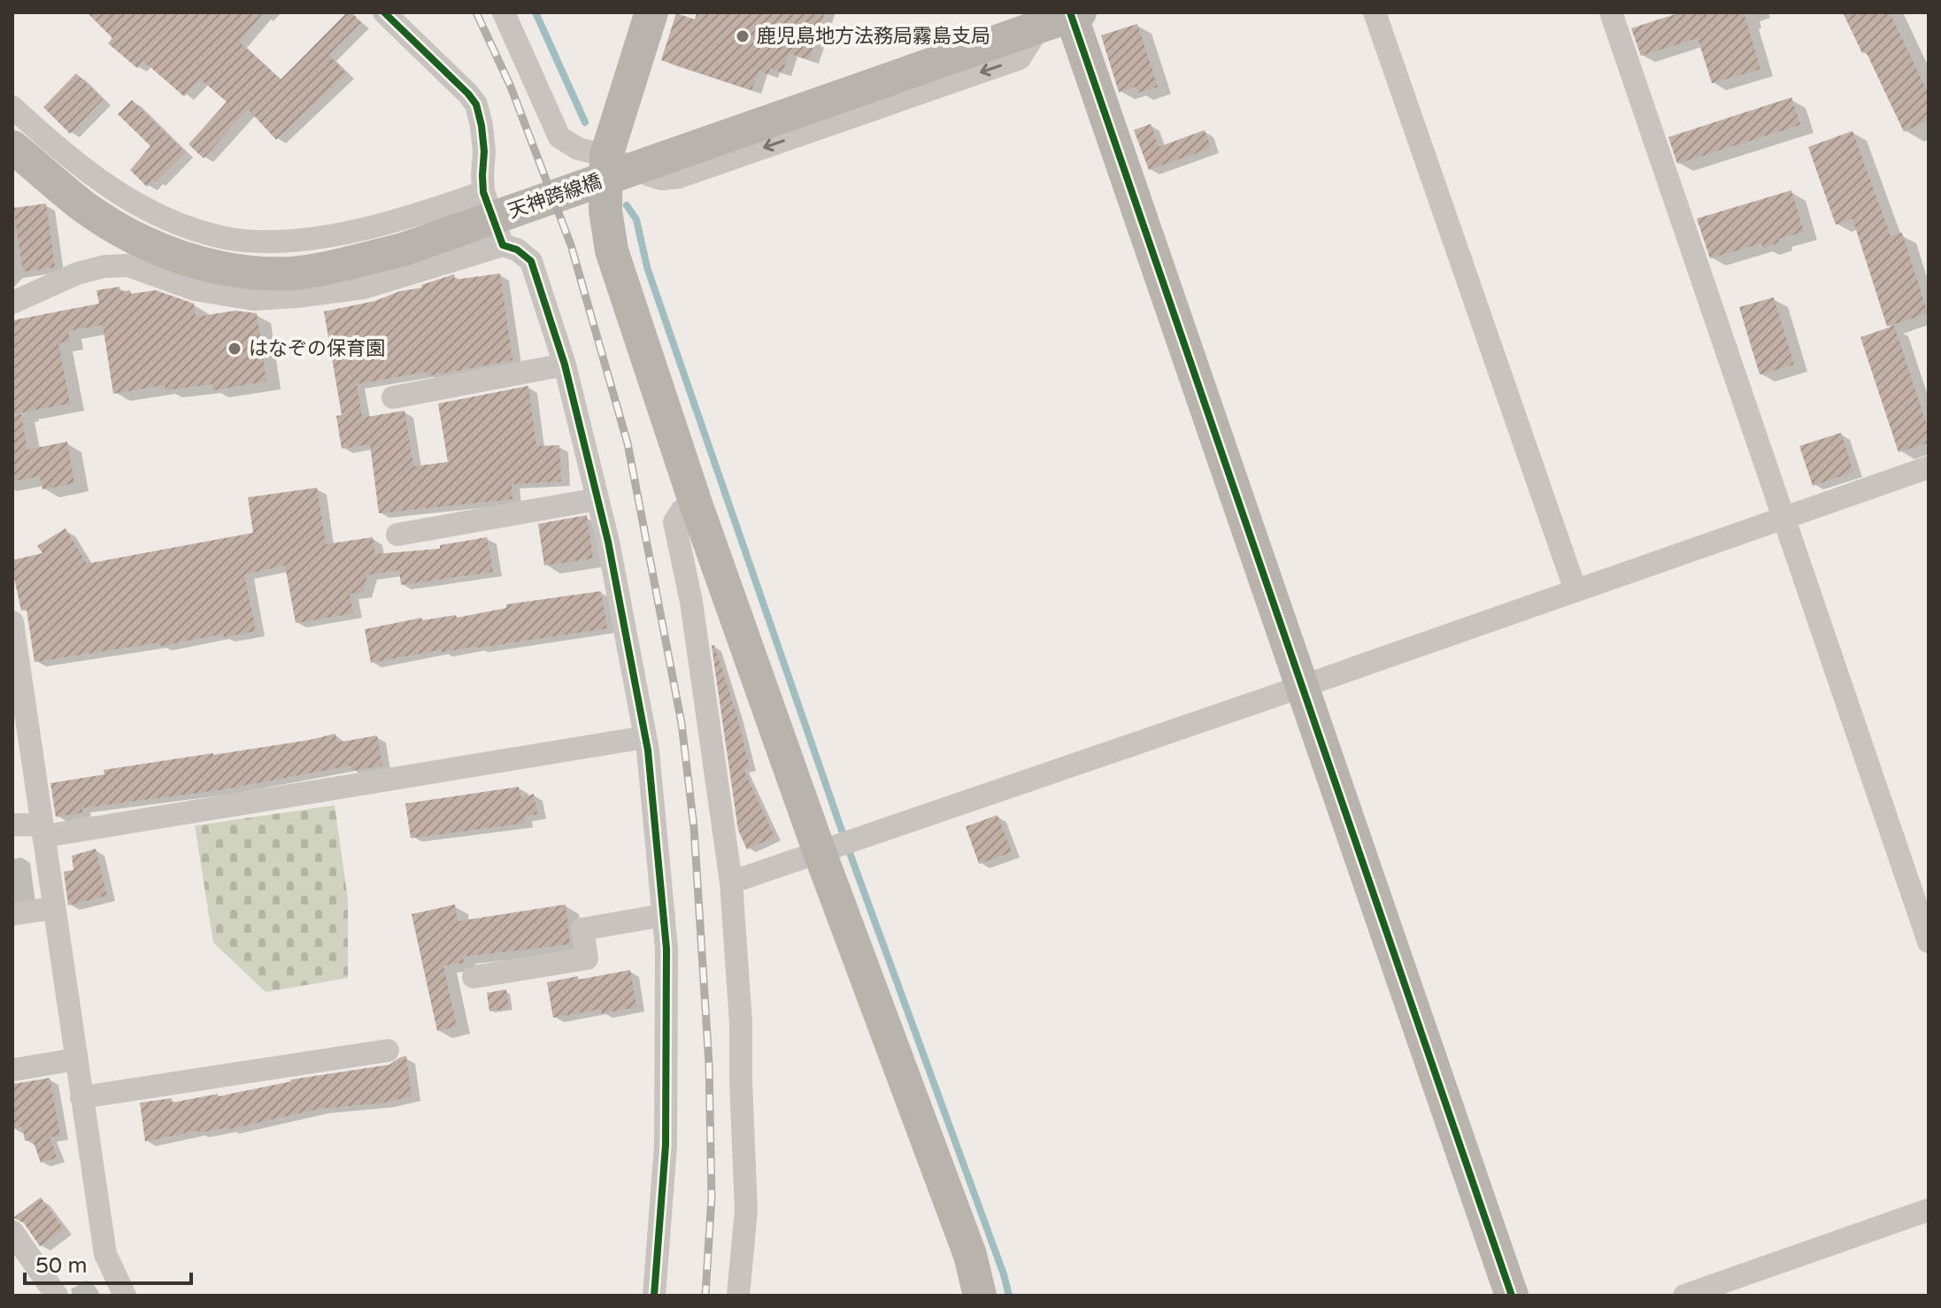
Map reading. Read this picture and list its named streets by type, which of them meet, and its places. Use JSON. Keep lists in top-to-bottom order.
{
  "streets": {
    "street": ["天神跨線橋"]
  },
  "places": ["鹿児島地方法務局霧島支局", "はなぞの保育園"],
  "scale_bar": "50 m"
}
